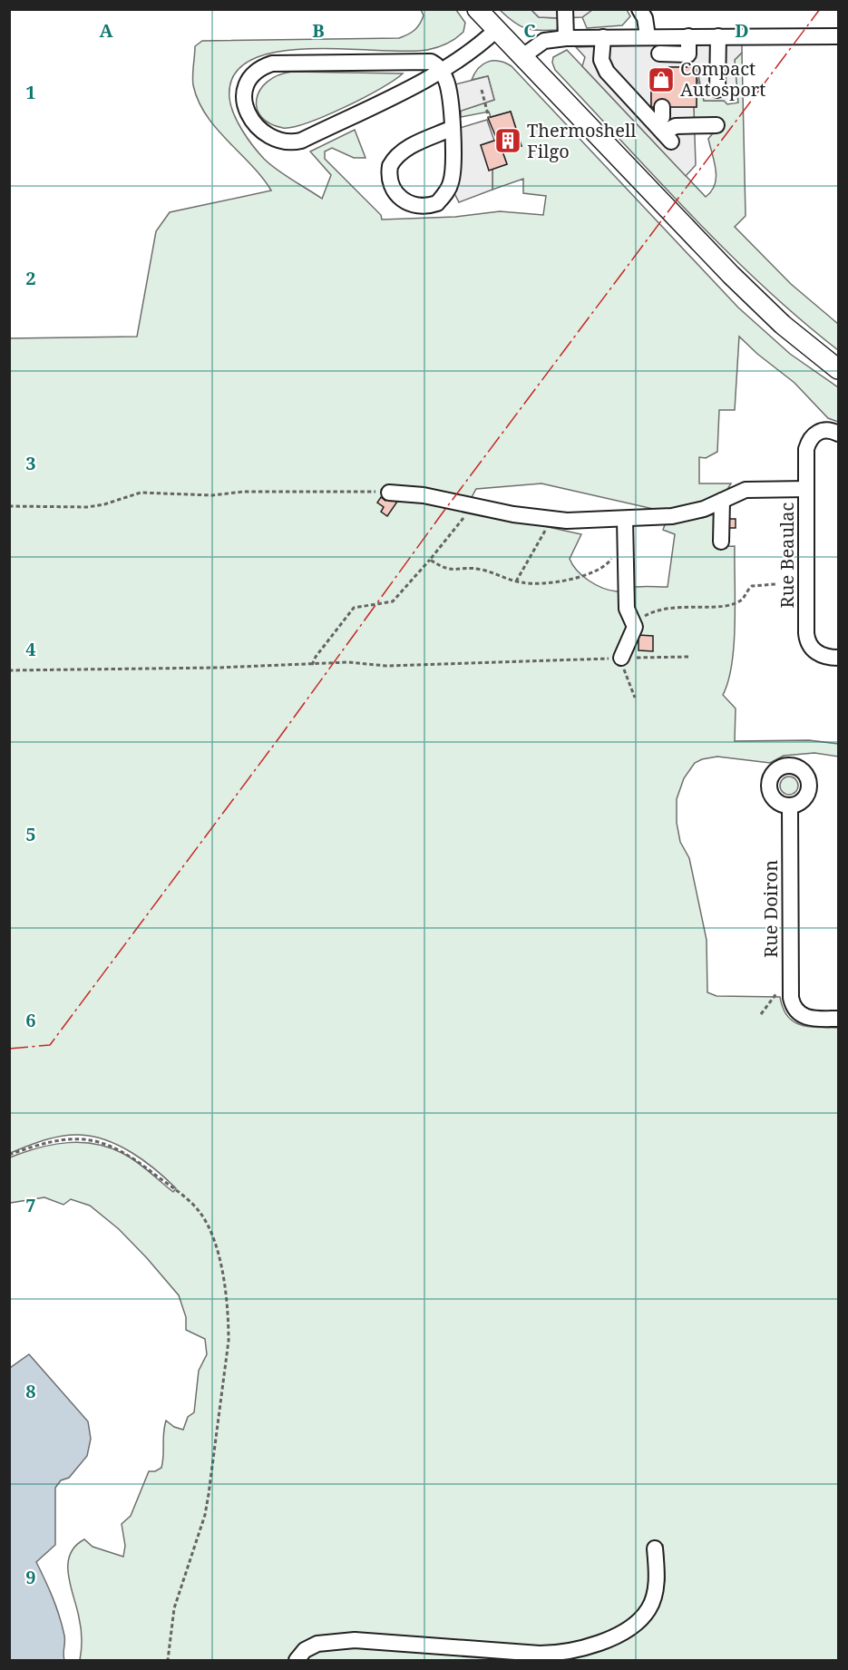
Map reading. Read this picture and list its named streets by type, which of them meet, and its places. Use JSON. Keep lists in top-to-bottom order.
{
  "streets": {
    "street": ["Rue Beaulac", "Rue Doiron"]
  },
  "places": {
    "shop": ["Compact Autosport"],
    "building": ["Thermoshell Filgo"]
  },
  "grid": {
    "columns": [
      "A",
      "B",
      "C",
      "D"
    ],
    "rows": [
      "1",
      "2",
      "3",
      "4",
      "5",
      "6",
      "7",
      "8",
      "9"
    ]
  }
}
